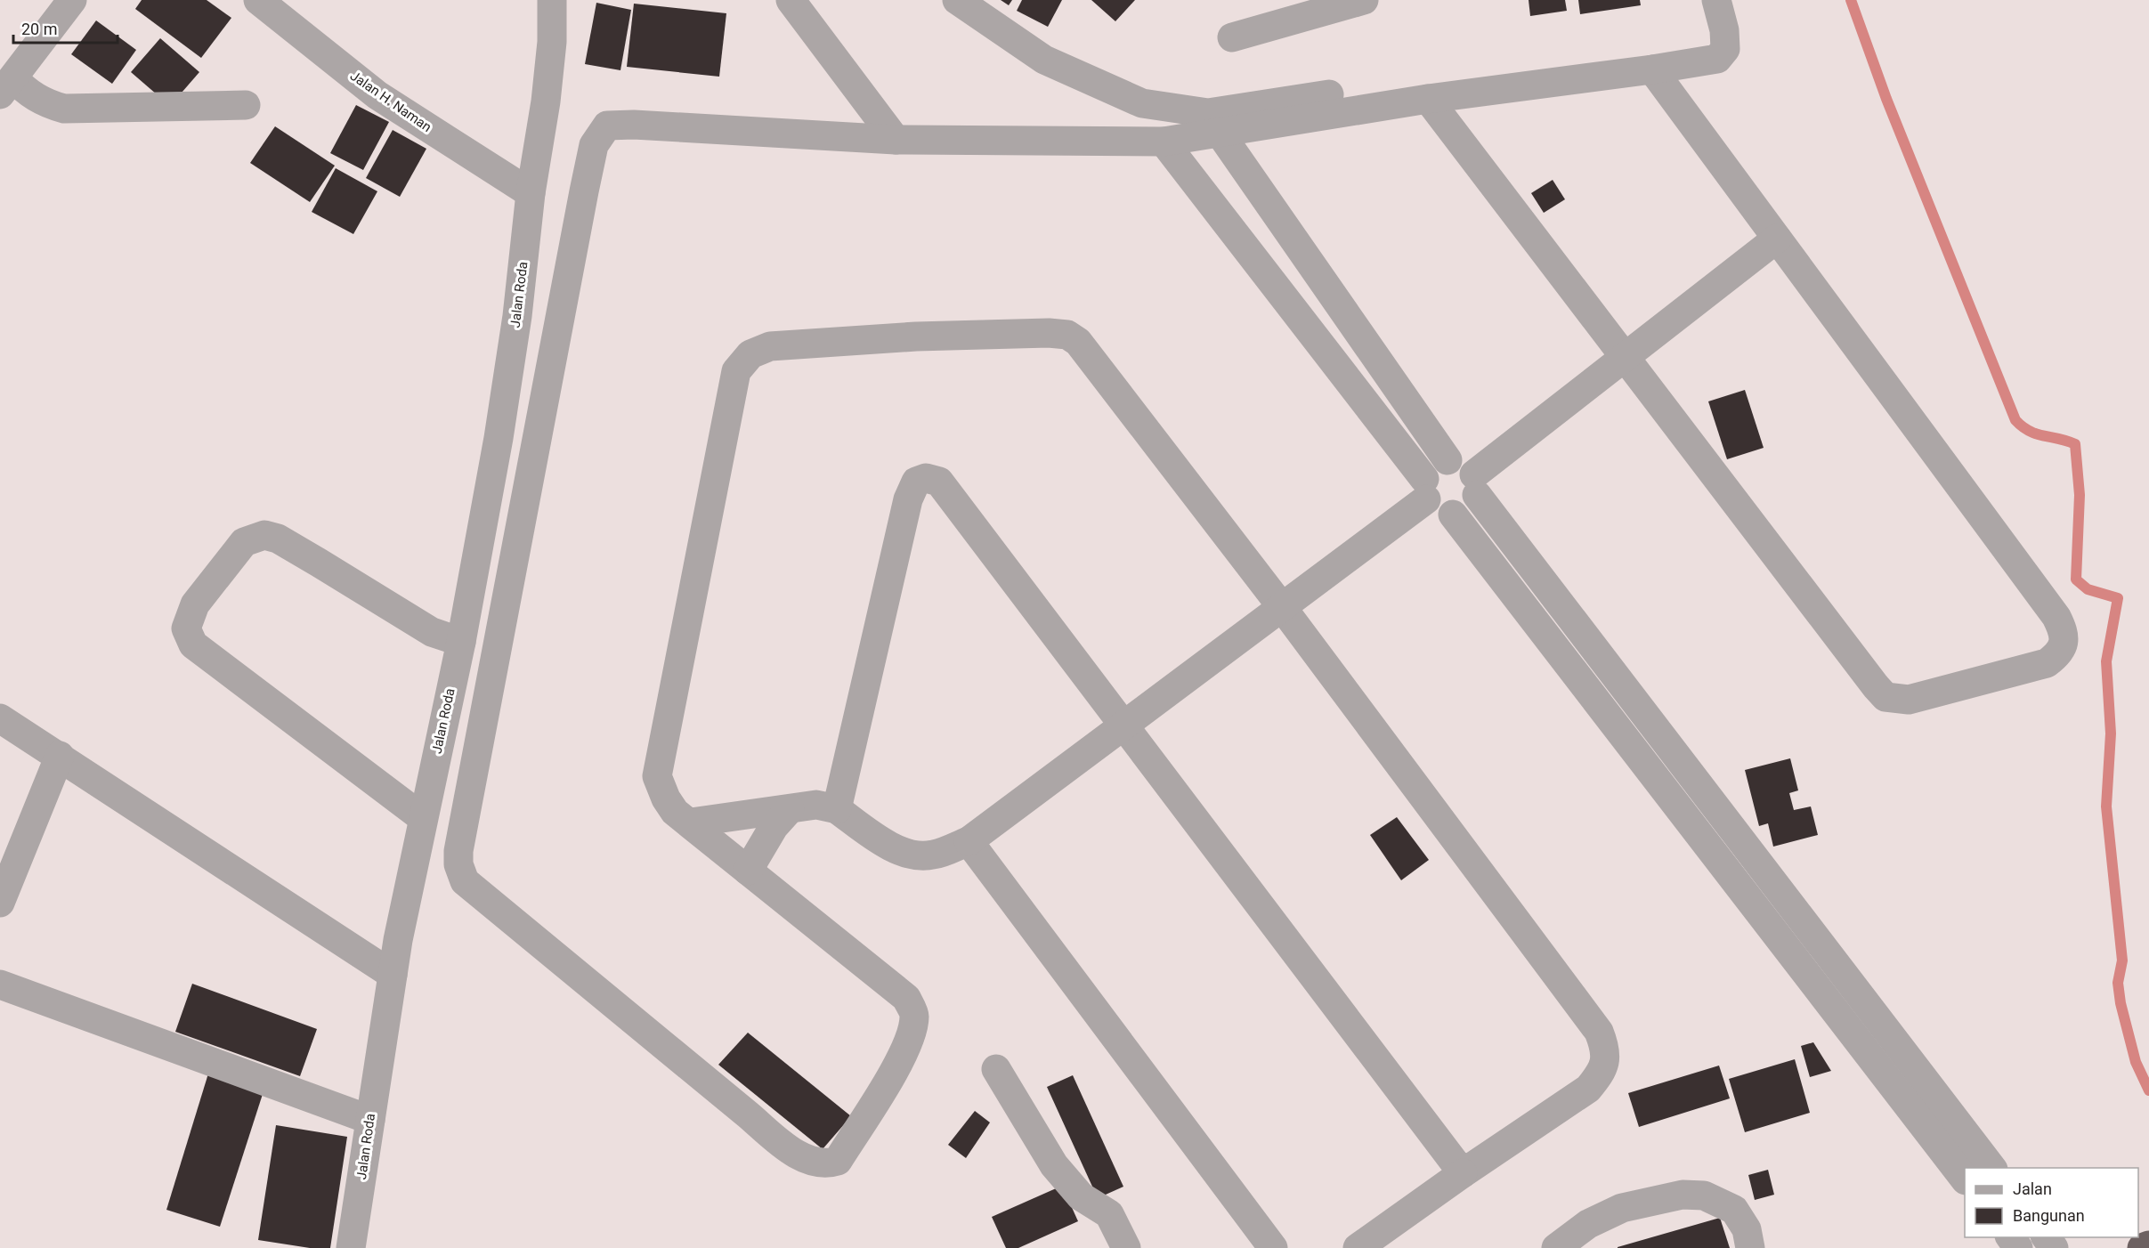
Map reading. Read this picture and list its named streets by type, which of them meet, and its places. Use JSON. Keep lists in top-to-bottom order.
{
  "streets": {
    "street": ["Jalan H. Naman", "Jalan Roda"]
  },
  "crossings": [
    ["Jalan H. Naman", "Jalan Roda"]
  ],
  "legend": ["Jalan", "Bangunan"],
  "scale_bar": "20 m"
}
